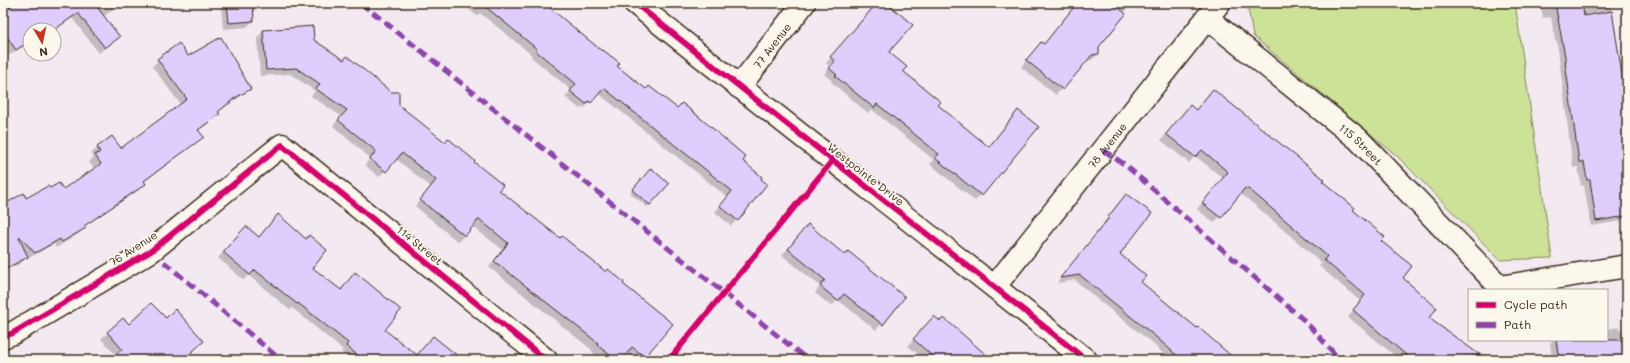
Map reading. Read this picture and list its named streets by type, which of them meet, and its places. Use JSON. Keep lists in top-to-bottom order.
{
  "streets": {
    "street": [
      "77 Avenue",
      "115 Street",
      "78 Avenue",
      "Westpointe Drive",
      "114 Street",
      "76 Avenue"
    ]
  },
  "crossings": [
    ["77 Avenue", "Westpointe Drive"],
    ["115 Street", "78 Avenue"],
    ["78 Avenue", "Westpointe Drive"],
    ["114 Street", "76 Avenue"]
  ],
  "legend": ["Cycle path", "Path"],
  "north": "bottom"
}
